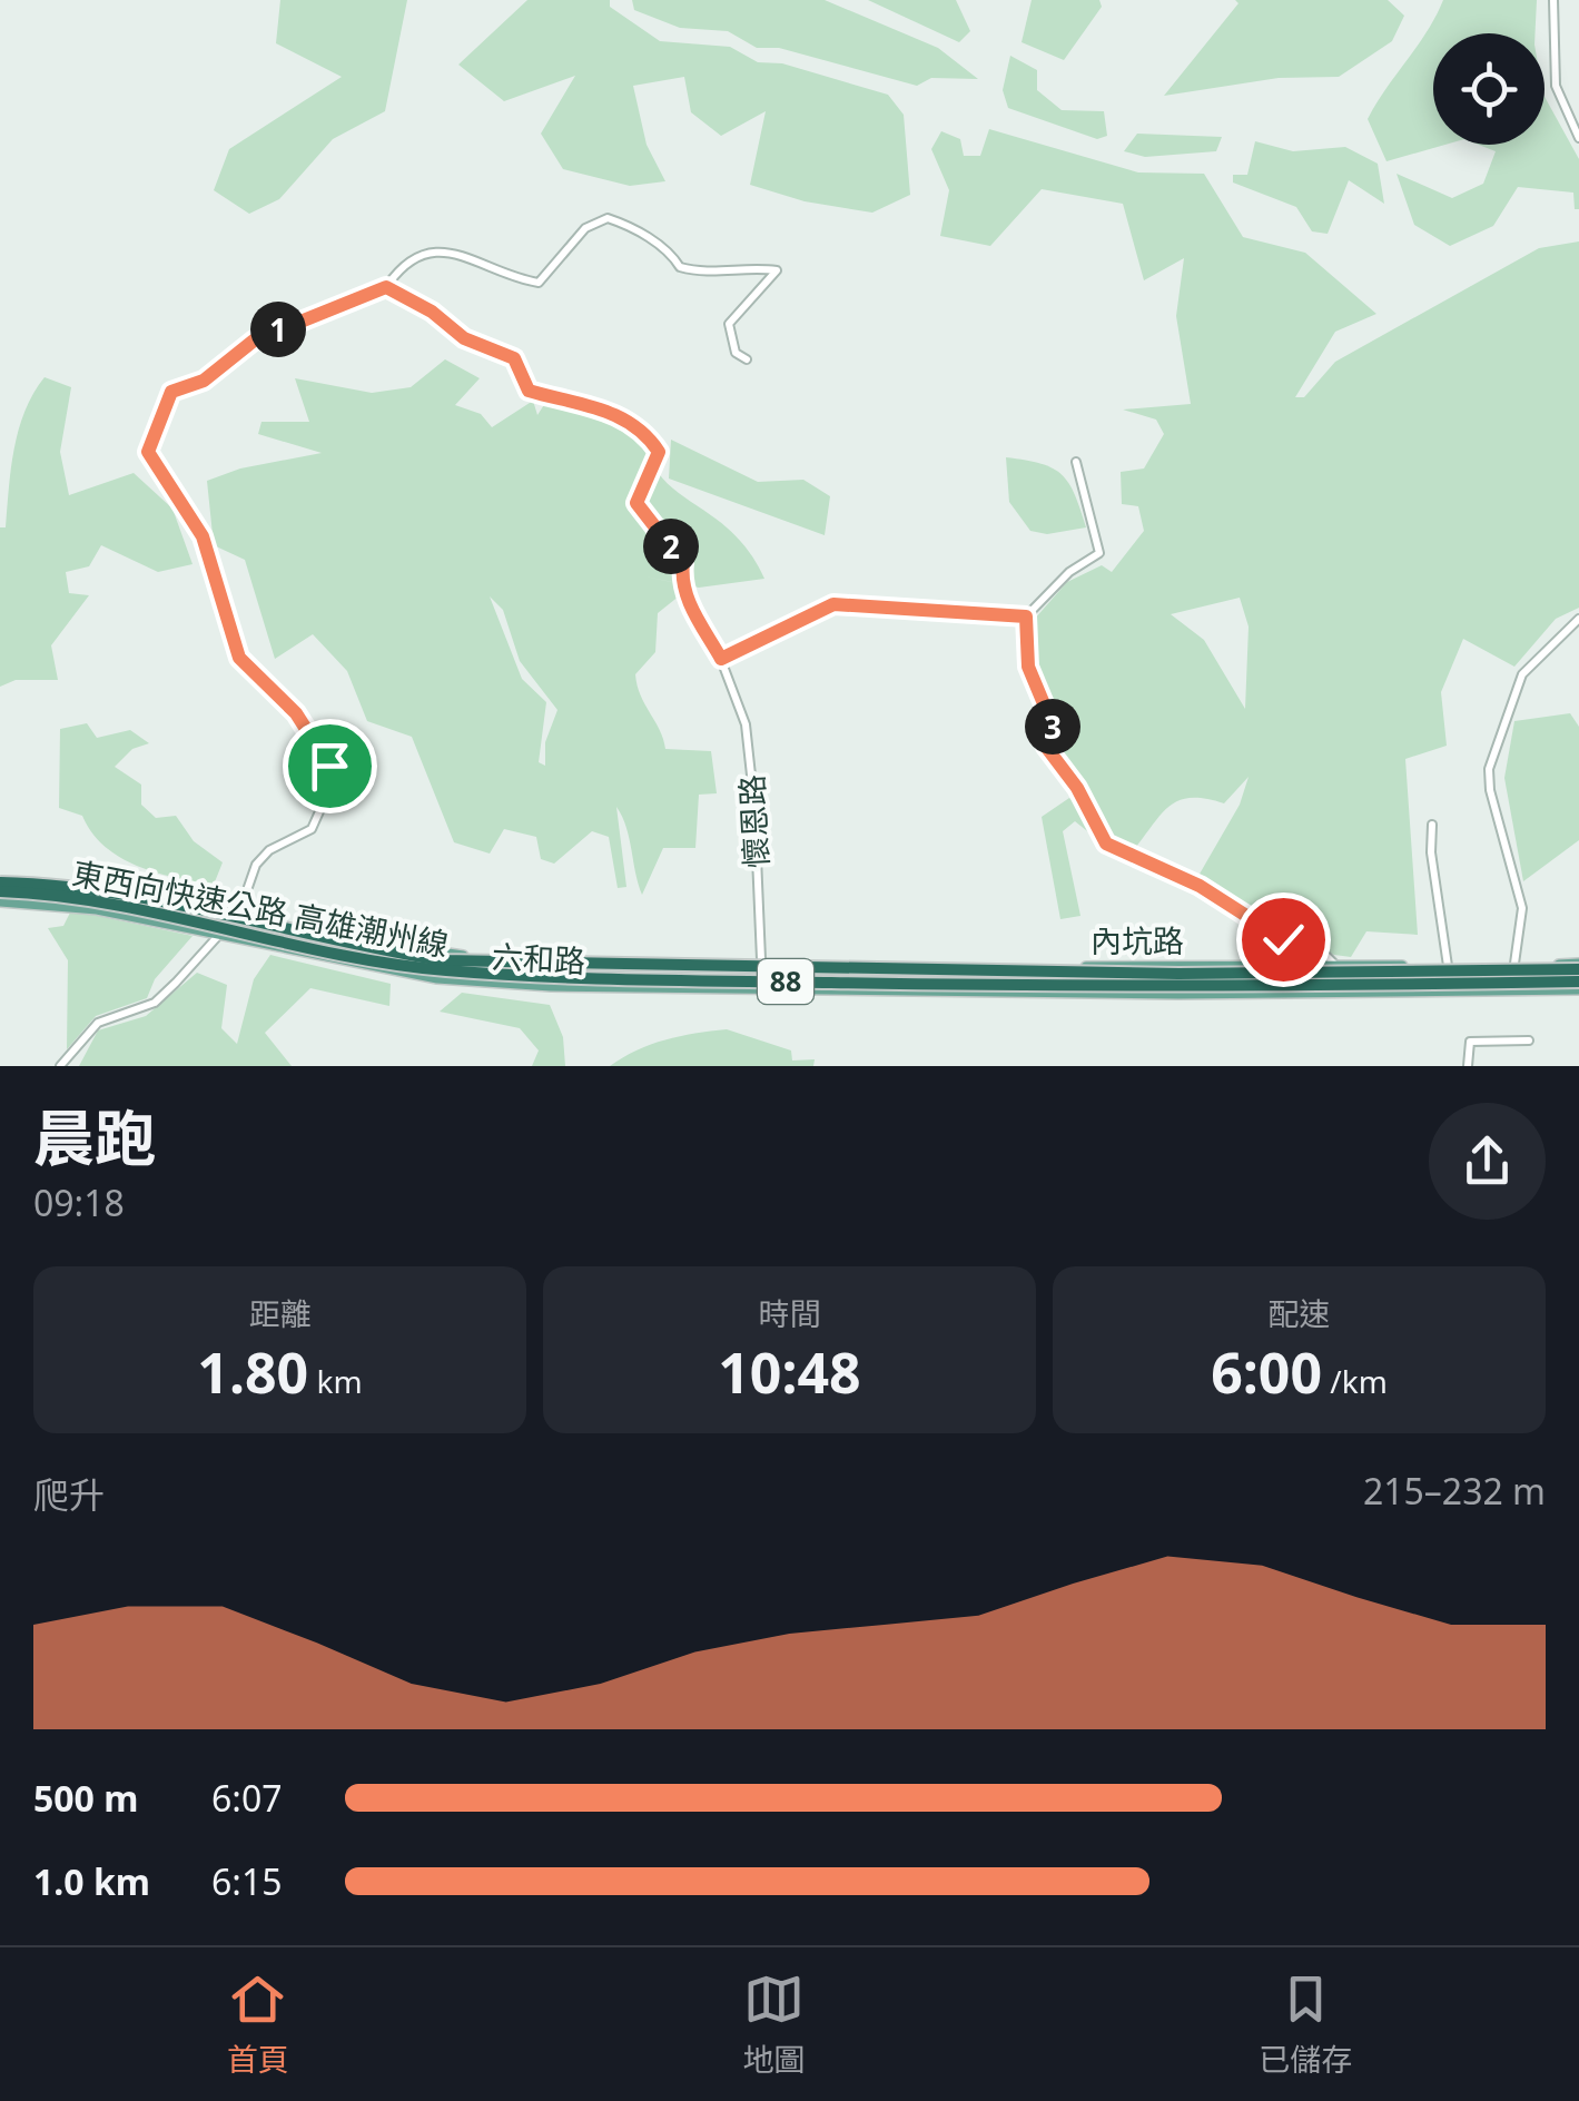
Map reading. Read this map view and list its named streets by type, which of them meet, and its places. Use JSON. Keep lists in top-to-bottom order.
{
  "streets": {
    "highway": ["東西向快速公路 高雄潮州線", "88"],
    "main road": ["內坑路", "六和路"],
    "street": ["懷恩路"]
  },
  "crossings": [
    ["懷恩路", "內坑路"],
    ["懷恩路", "六和路"],
    ["東西向快速公路 高雄潮州線", "內坑路"],
    ["東西向快速公路 高雄潮州線", "六和路"],
    ["內坑路", "六和路"]
  ],
  "page": {
    "pins": ["1", "2", "3"],
    "heading": ["晨跑", "09:18"],
    "stats": [
      ["距離", "1.80 km"],
      ["時間", "10:48"],
      ["配速", "6:00 /km"]
    ],
    "chart": ["爬升", "215–232 m"],
    "list": [
      {
        "name": "500 m",
        "note": "6:07"
      },
      {
        "name": "1.0 km",
        "note": "6:15"
      }
    ],
    "tabs": ["首頁", "地圖", "已儲存"]
  }
}
